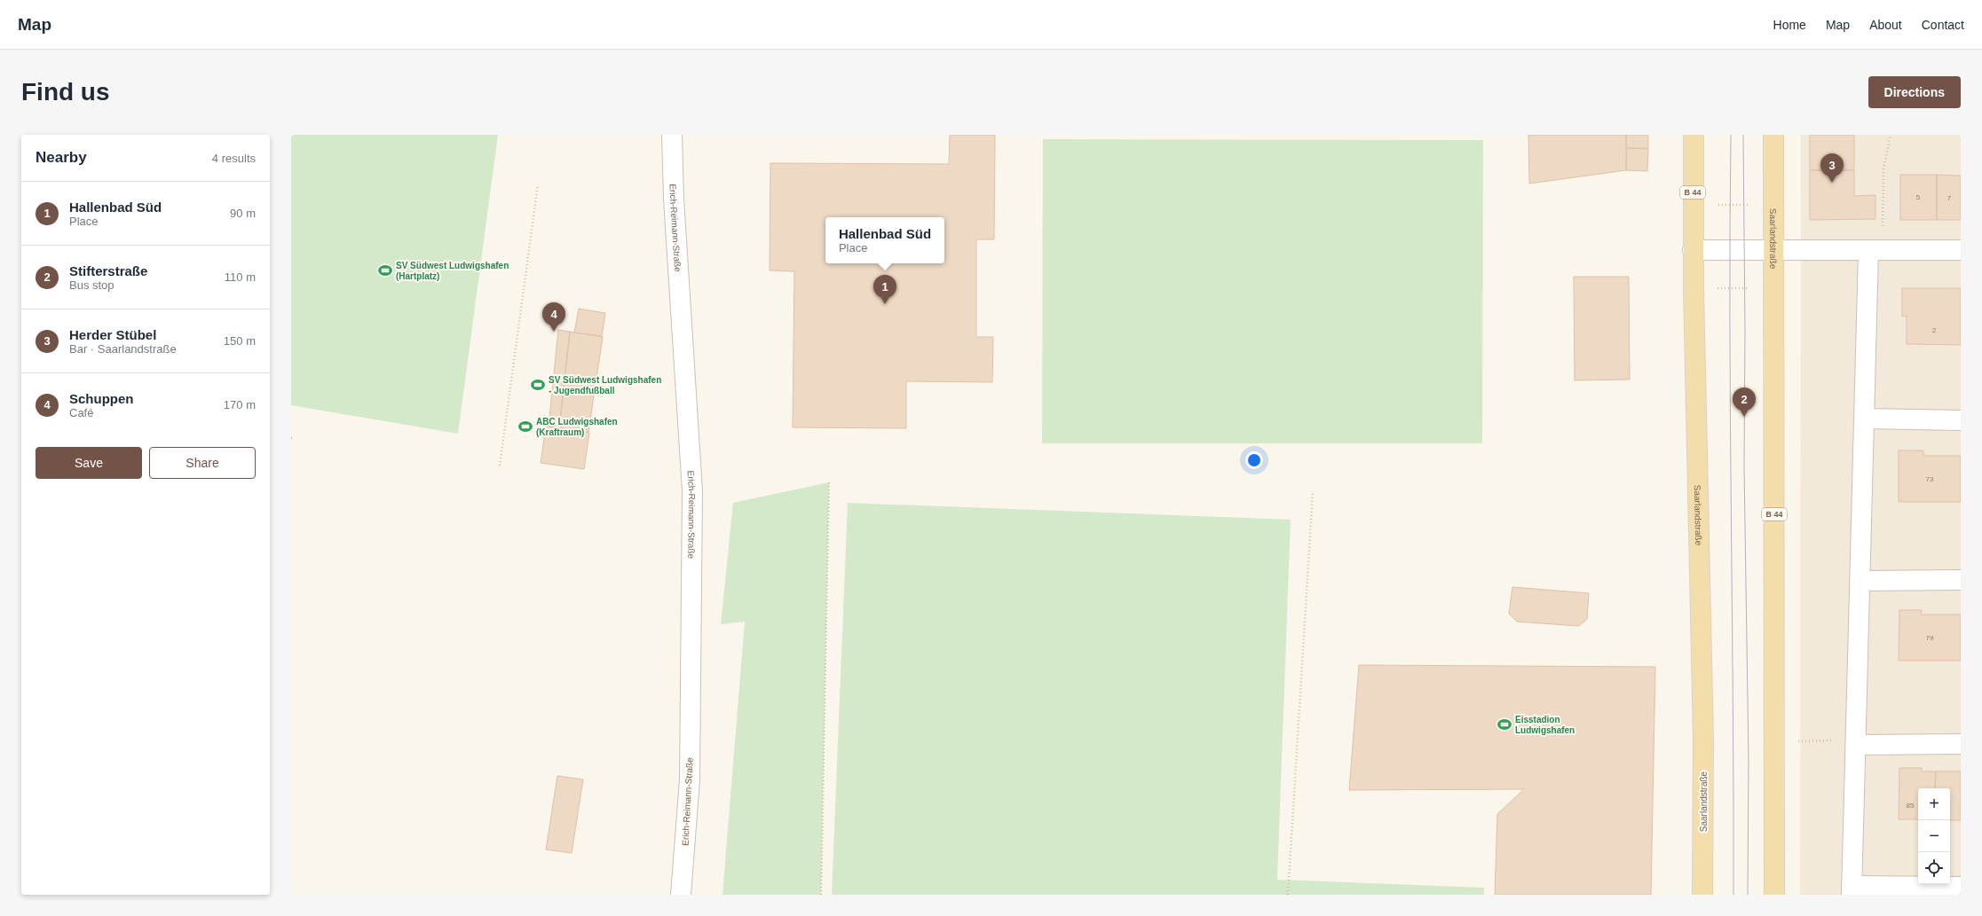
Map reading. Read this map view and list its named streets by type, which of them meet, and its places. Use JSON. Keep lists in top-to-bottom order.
{
  "streets": {
    "main road": ["B 44", "Saarlandstraße"],
    "street": ["Erich-Reimann-Straße"]
  },
  "places": {
    "sports": [
      "SV Südwest Ludwigshafen (Hartplatz)",
      "SV Südwest Ludwigshafen - Jugendfußball",
      "ABC Ludwigshafen (Kraftraum)",
      "Eisstadion Ludwigshafen"
    ]
  },
  "house_numbers": [
    "5",
    "7",
    "2",
    "73",
    "79",
    "85"
  ],
  "page": {
    "header": "Map",
    "nav": [
      "Home",
      "Map",
      "About",
      "Contact"
    ],
    "buttons": [
      "Directions",
      ["Save", "Share"]
    ],
    "title": "Find us",
    "heading": ["Nearby", "4 results"],
    "pins": [
      "3",
      "1",
      "4",
      "2"
    ],
    "list": [
      {
        "mark": "1",
        "name": "Hallenbad Süd",
        "note": "Place",
        "value": "90 m"
      },
      {
        "mark": "2",
        "name": "Stifterstraße",
        "note": "Bus stop",
        "value": "110 m"
      },
      {
        "mark": "3",
        "name": "Herder Stübel",
        "note": "Bar · Saarlandstraße",
        "value": "150 m"
      },
      {
        "mark": "4",
        "name": "Schuppen",
        "note": "Café",
        "value": "170 m"
      }
    ],
    "popup": ["Hallenbad Süd", "Place"],
    "map_buttons": ["+", "−"]
  }
}
